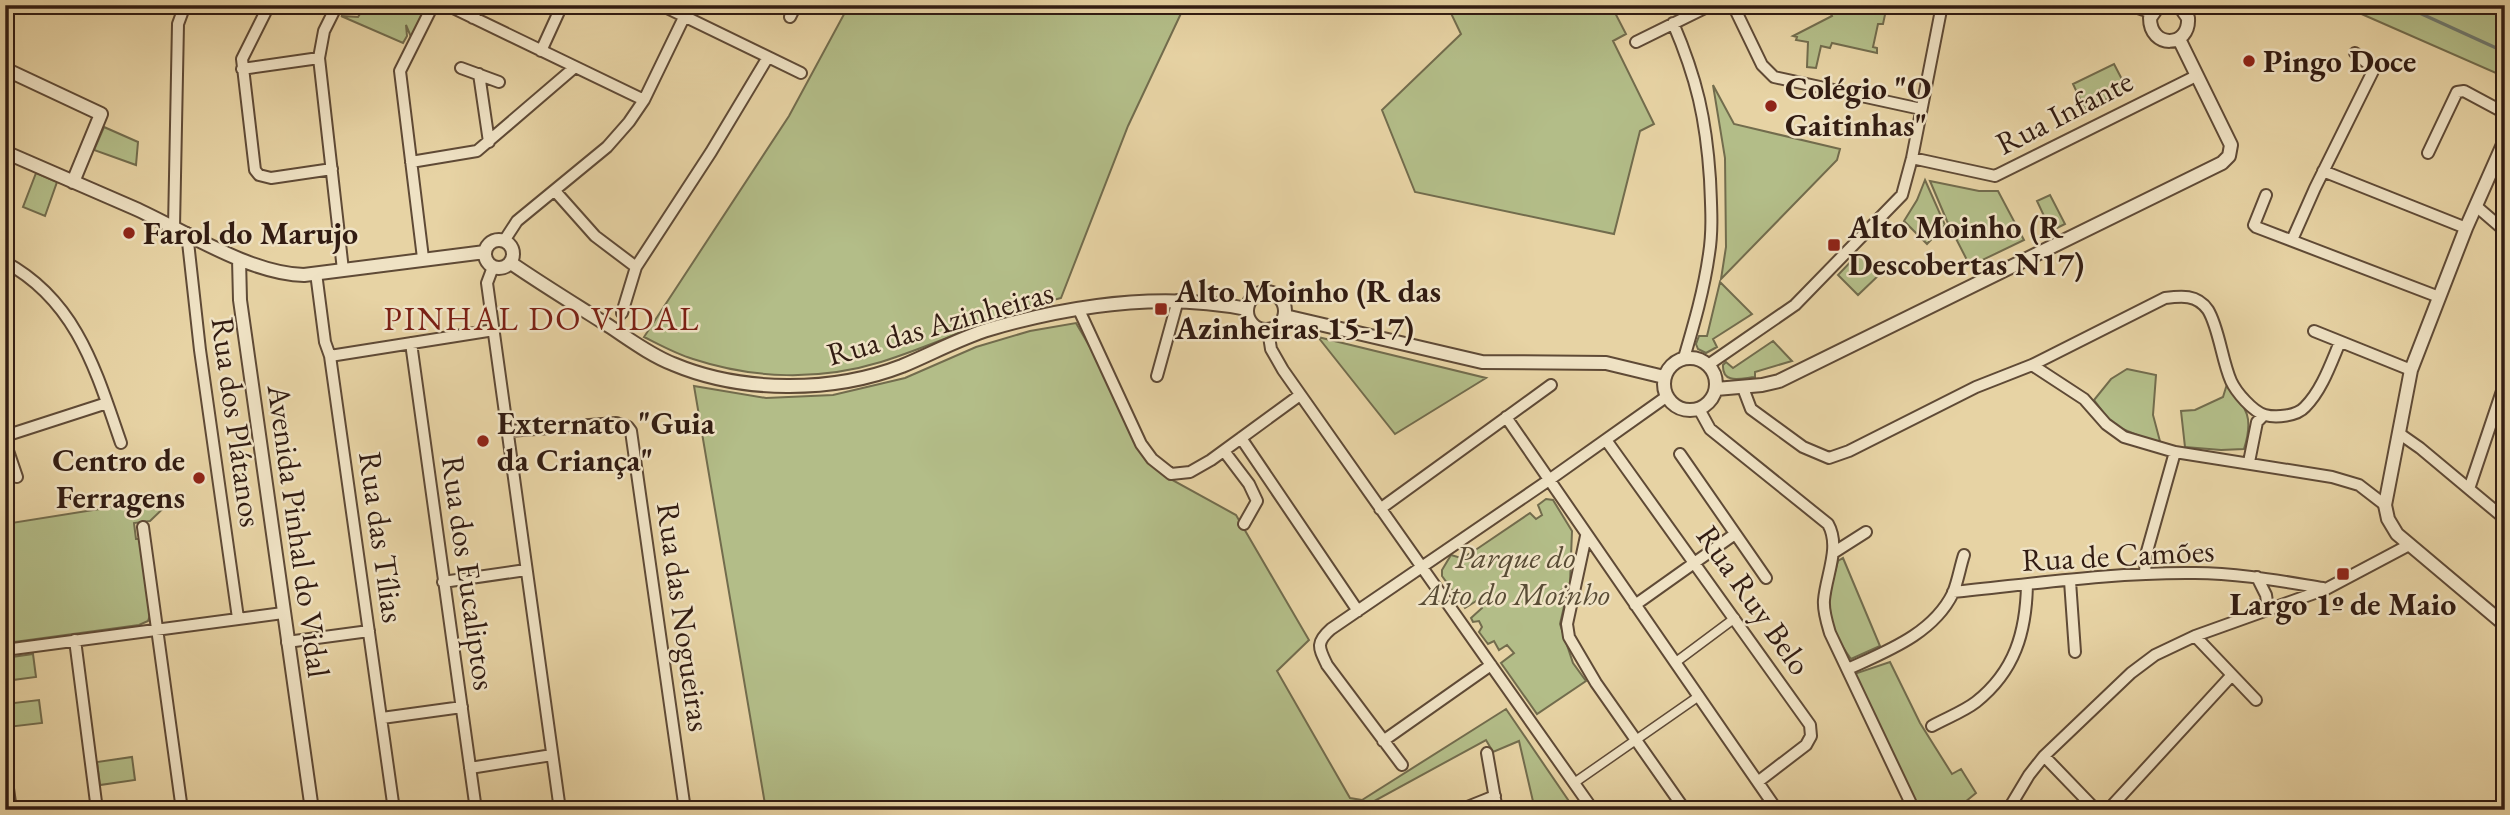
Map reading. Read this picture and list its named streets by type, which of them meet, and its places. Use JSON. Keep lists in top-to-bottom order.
{
  "streets": {
    "street": [
      "Rua Infante",
      "Rua das Azinheiras",
      "Rua dos Plátanos",
      "Avenida Pinhal do Vidal",
      "Rua das Tílias",
      "Rua de Camões",
      "Rua dos Eucaliptos",
      "Rua Ruy Belo",
      "Rua das Nogueiras"
    ]
  },
  "districts": ["PINHAL DO VIDAL"],
  "parks": ["Parque do Alto do Moinho"],
  "places": {
    "other": [
      "Pingo Doce",
      "Colégio \"O Gaitinhas\"",
      "Farol do Marujo",
      "Externato \"Guia da Criança\"",
      "Centro de Ferragens"
    ],
    "transit": ["Alto Moinho (R Descobertas N17)", "Alto Moinho (R das Azinheiras 15-17)", "Largo 1º de Maio"]
  }
}
